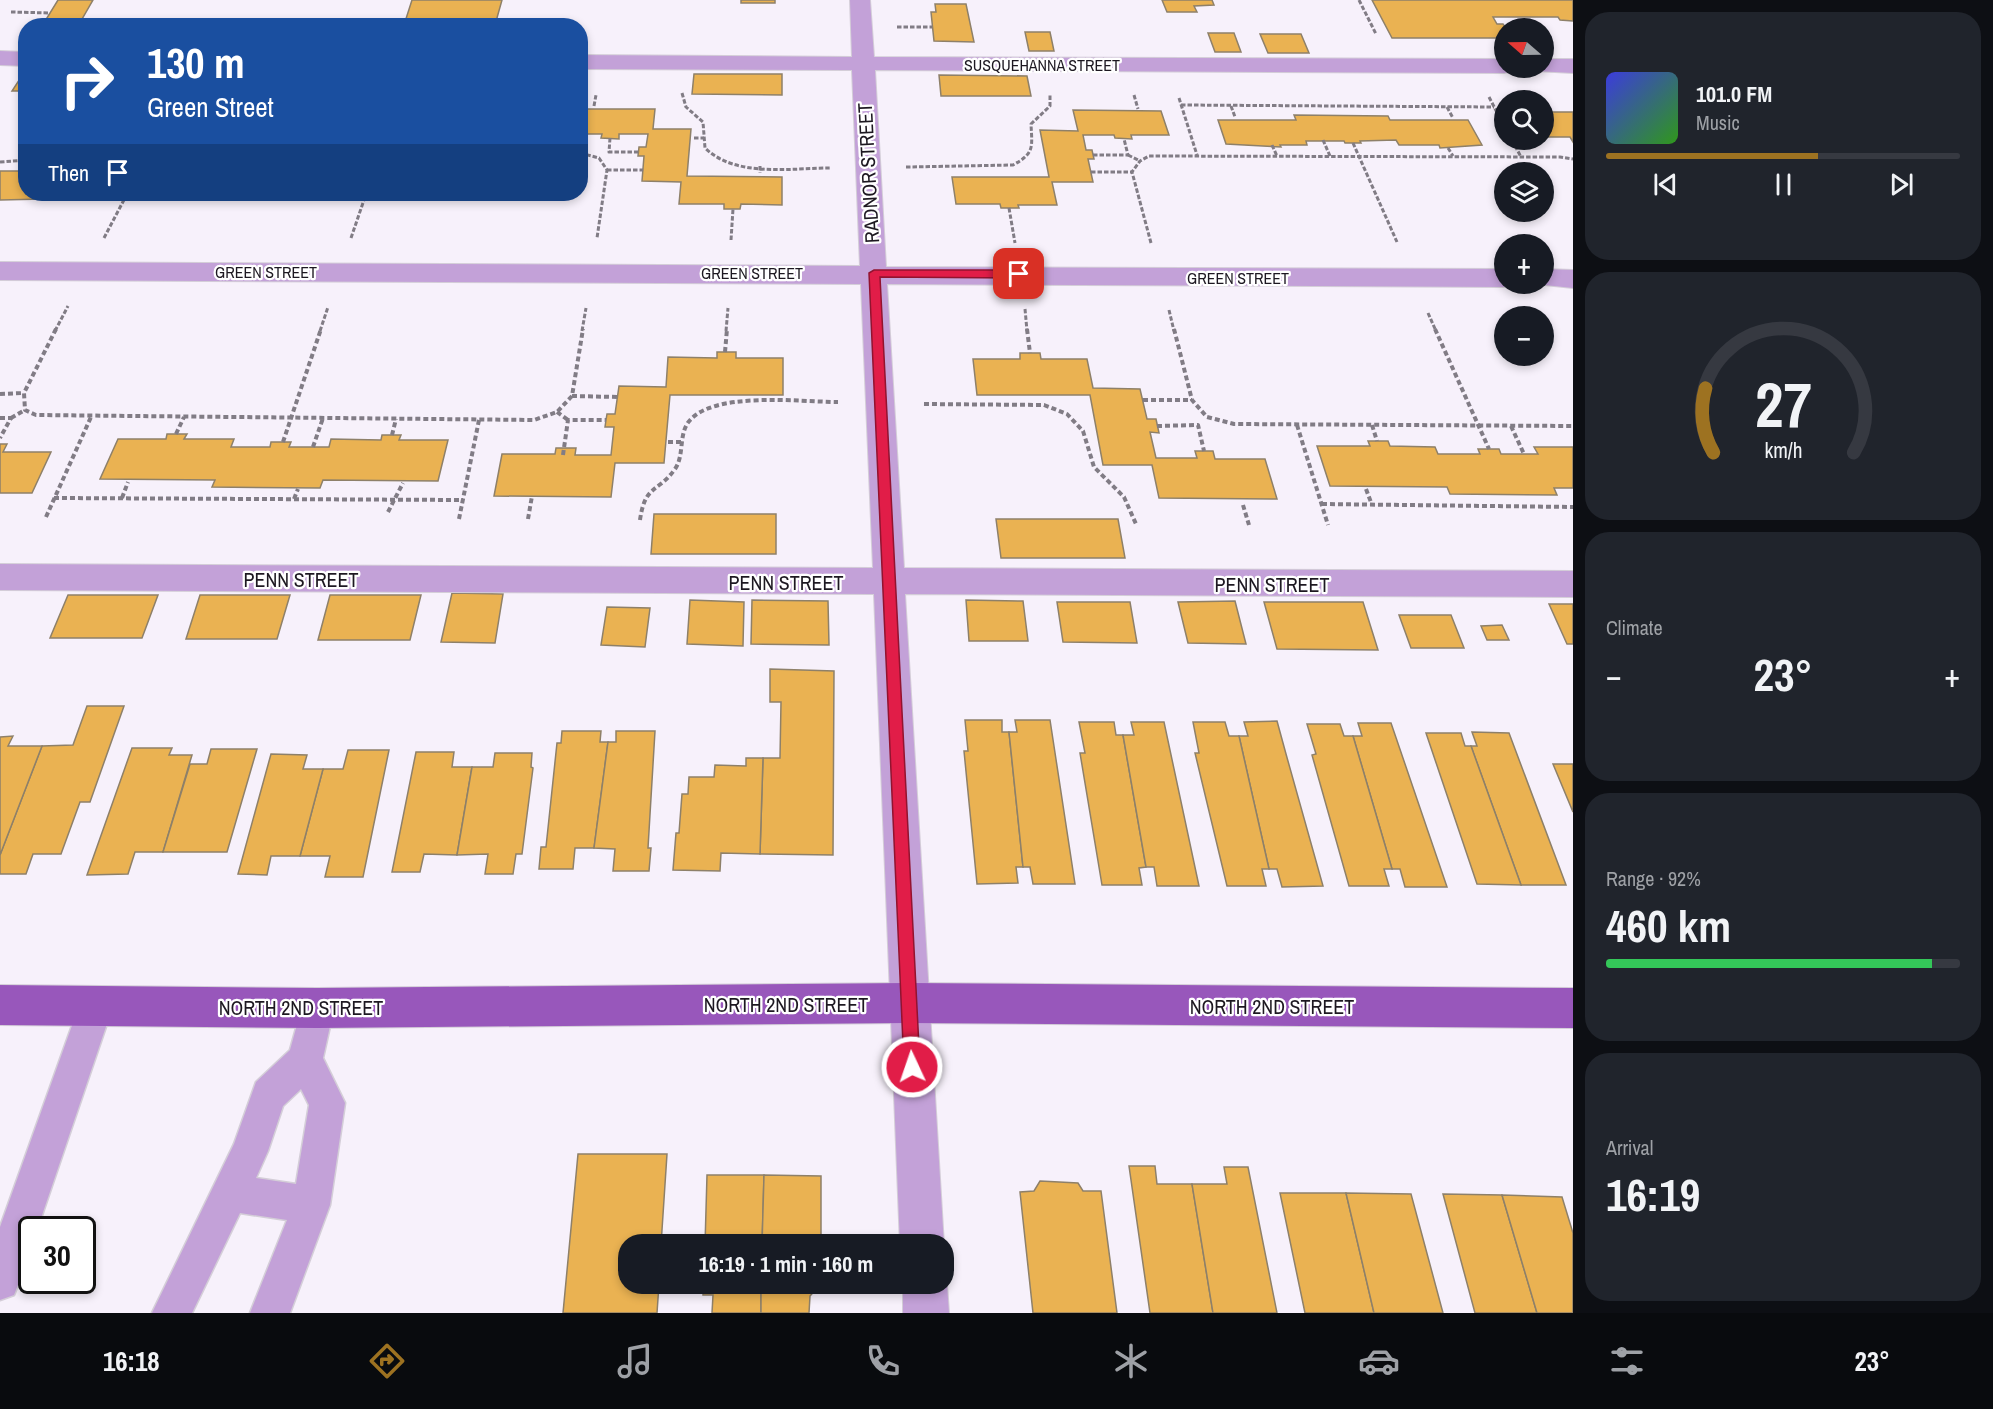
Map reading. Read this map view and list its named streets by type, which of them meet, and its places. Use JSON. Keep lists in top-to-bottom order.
{
  "streets": {
    "main road": ["NORTH 2ND STREET"],
    "street": [
      "SUSQUEHANNA STREET",
      "RADNOR STREET",
      "GREEN STREET",
      "PENN STREET"
    ]
  },
  "crossings": [
    ["SUSQUEHANNA STREET", "RADNOR STREET"],
    ["RADNOR STREET", "GREEN STREET"],
    ["RADNOR STREET", "PENN STREET"],
    ["RADNOR STREET", "NORTH 2ND STREET"]
  ],
  "north": "left",
  "page": {
    "map_buttons": ["+", "−"],
    "turn": ["130 m", "Green Street"],
    "song": ["101.0 FM", "Music"],
    "then": "Then",
    "tile": [
      "Climate",
      ["Range · 92%", "460 km"],
      ["Arrival", "16:19"]
    ],
    "heat": ["−", "23°", "+"],
    "limit": "30",
    "trip": "16:19 · 1 min · 160 m",
    "tabs": ["16:18", "23°"],
    "gauge": ["27", "km/h"]
  }
}
